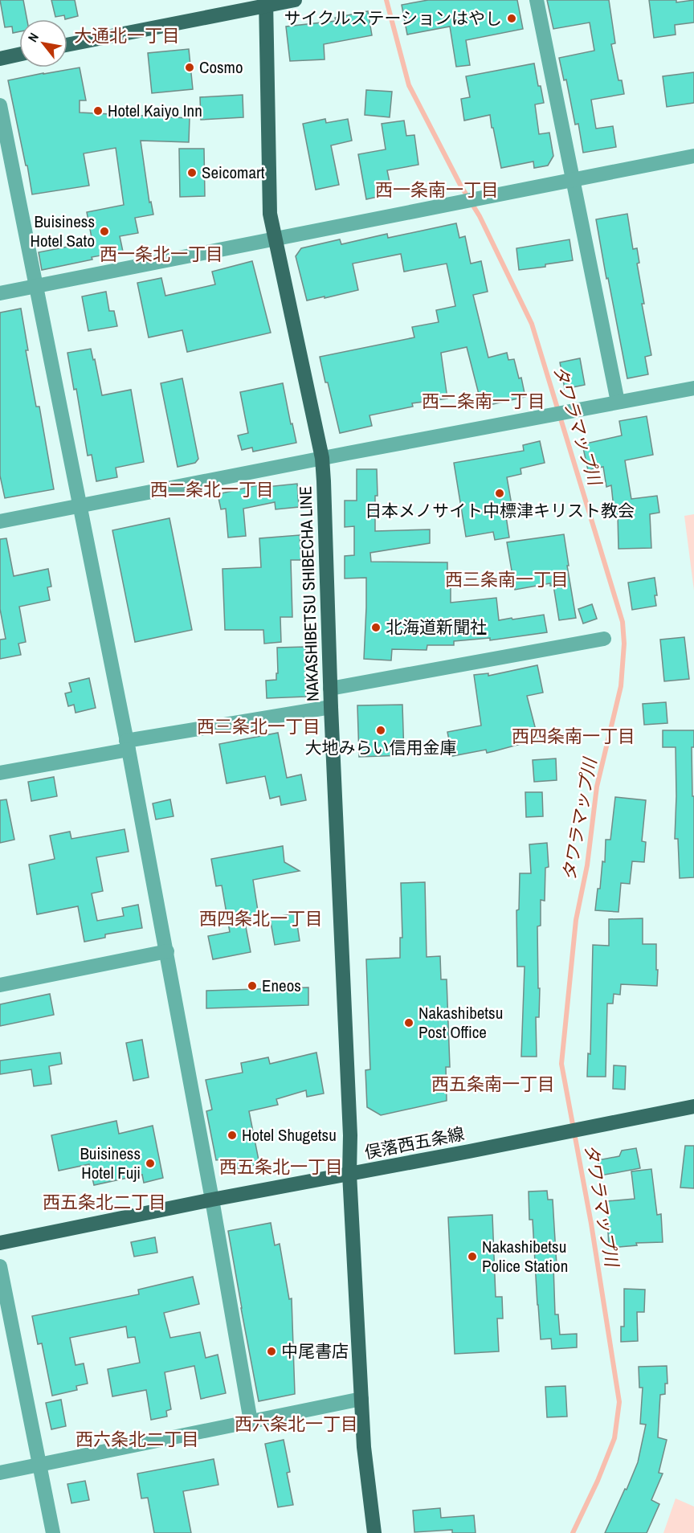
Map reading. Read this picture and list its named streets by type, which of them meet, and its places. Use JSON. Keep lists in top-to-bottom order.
{
  "streets": {
    "main road": ["NAKASHIBETSU SHIBECHA LINE", "俣落西五条線"]
  },
  "crossings": [
    ["NAKASHIBETSU SHIBECHA LINE", "俣落西五条線"]
  ],
  "districts": [
    "大通北一丁目",
    "西一条南一丁目",
    "西一条北一丁目",
    "西二条南一丁目",
    "西二条北一丁目",
    "西三条南一丁目",
    "西三条北一丁目",
    "西四条南一丁目",
    "西四条北一丁目",
    "西五条南一丁目",
    "西五条北一丁目",
    "西五条北二丁目",
    "西六条北一丁目",
    "西六条北二丁目"
  ],
  "water": ["タワラマップ川"],
  "places": [
    "サイクルステーションはやし",
    "Cosmo",
    "Hotel Kaiyo Inn",
    "Seicomart",
    "Buisiness Hotel Sato",
    "日本メノサイト中標津キリスト教会",
    "北海道新聞社",
    "大地みらい信用金庫",
    "Eneos",
    "Nakashibetsu Post Office",
    "Hotel Shugetsu",
    "Buisiness Hotel Fuji",
    "Nakashibetsu Police Station",
    "中尾書店"
  ],
  "north": "top left"
}
